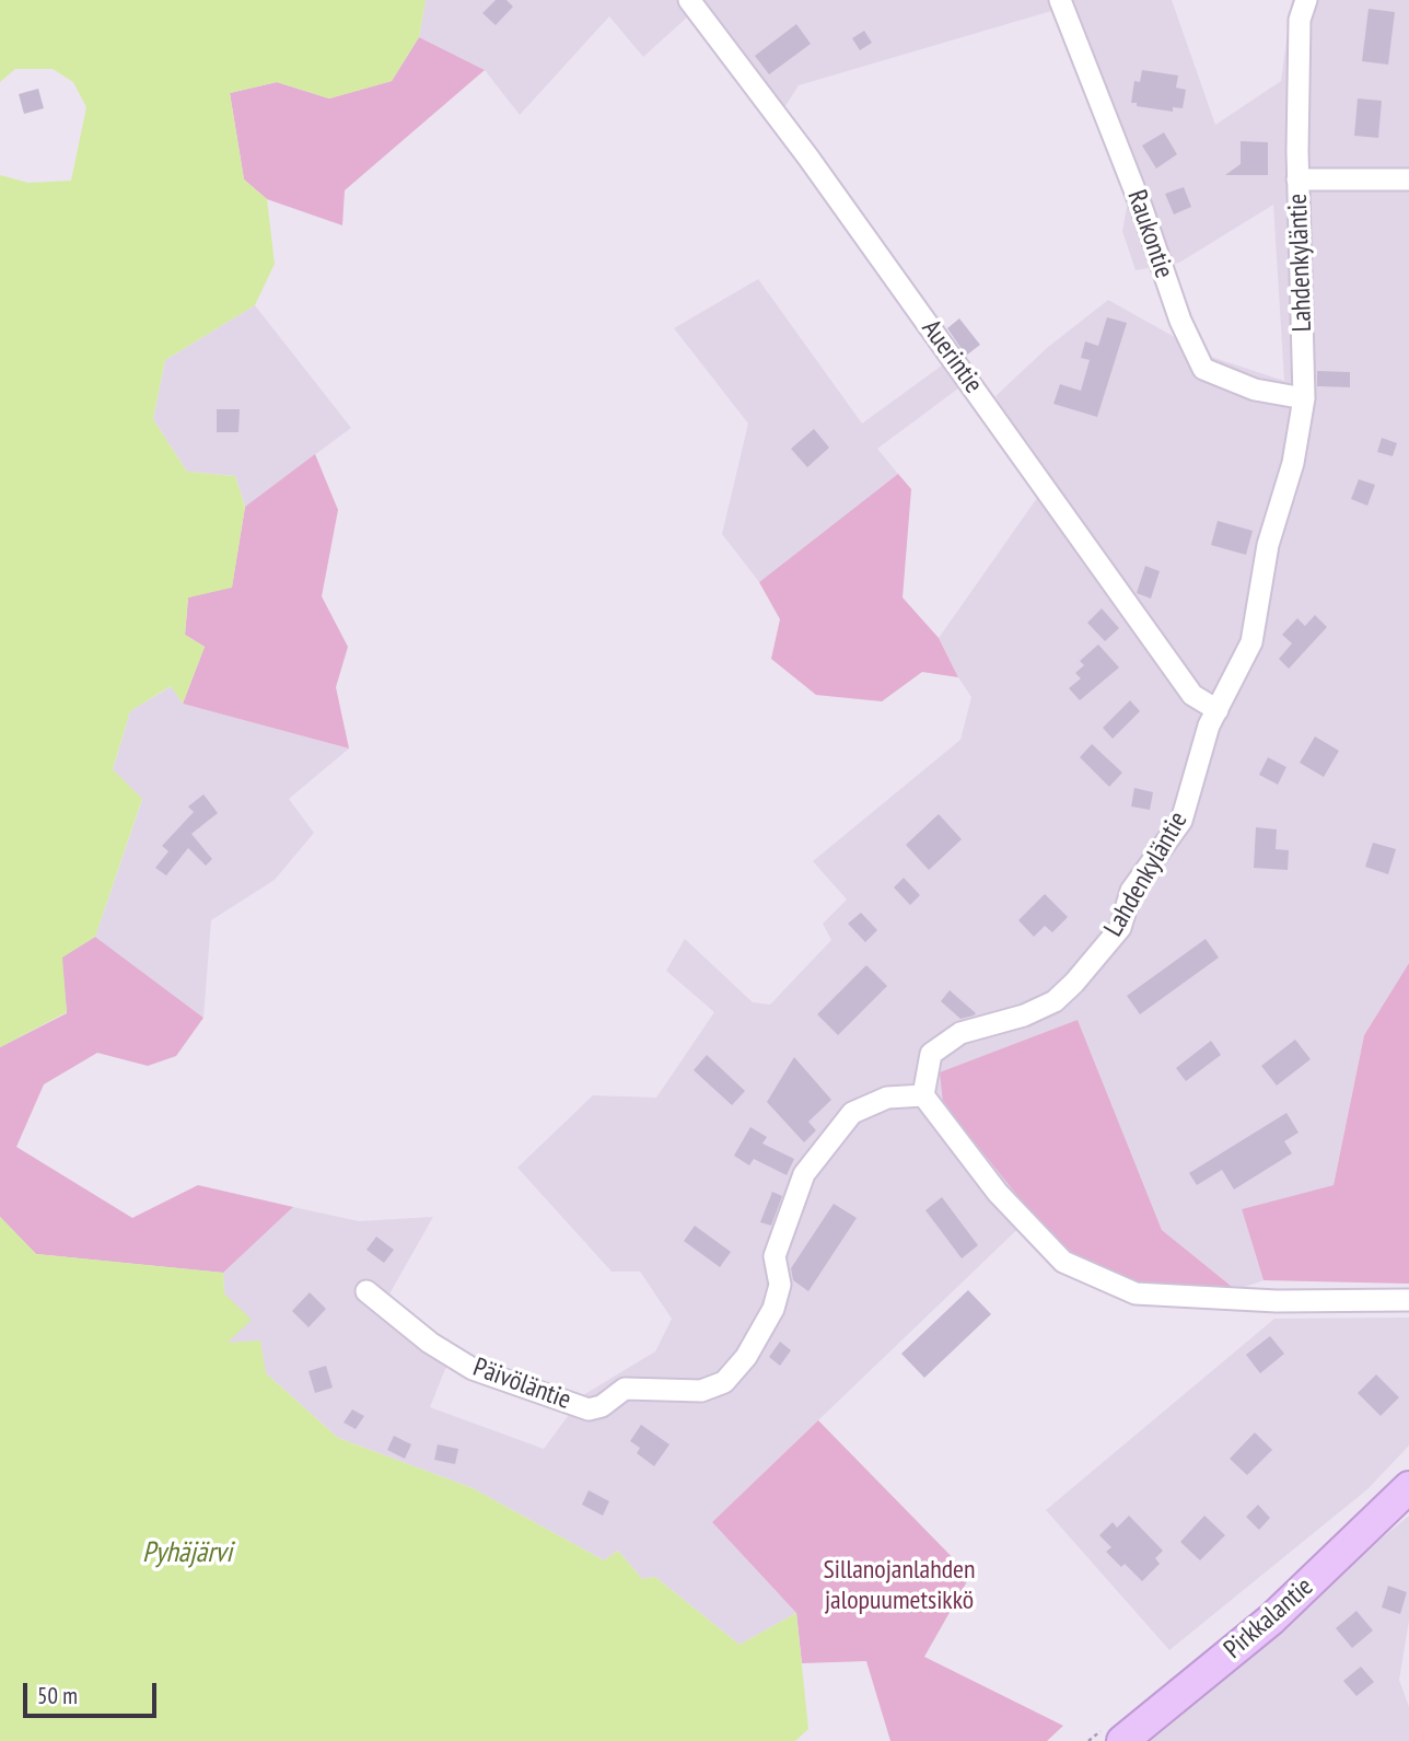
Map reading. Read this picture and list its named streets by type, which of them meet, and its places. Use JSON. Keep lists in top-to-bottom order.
{
  "streets": {
    "street": [
      "Raukontie",
      "Lahdenkyläntie",
      "Auerintie",
      "Päivöläntie",
      "Pirkkalantie"
    ]
  },
  "crossings": [
    ["Raukontie", "Lahdenkyläntie"],
    ["Lahdenkyläntie", "Auerintie"],
    ["Lahdenkyläntie", "Päivöläntie"]
  ],
  "water": ["Pyhäjärvi"],
  "parks": ["Sillanojanlahden jalopuumetsikkö"],
  "scale_bar": "50 m"
}
